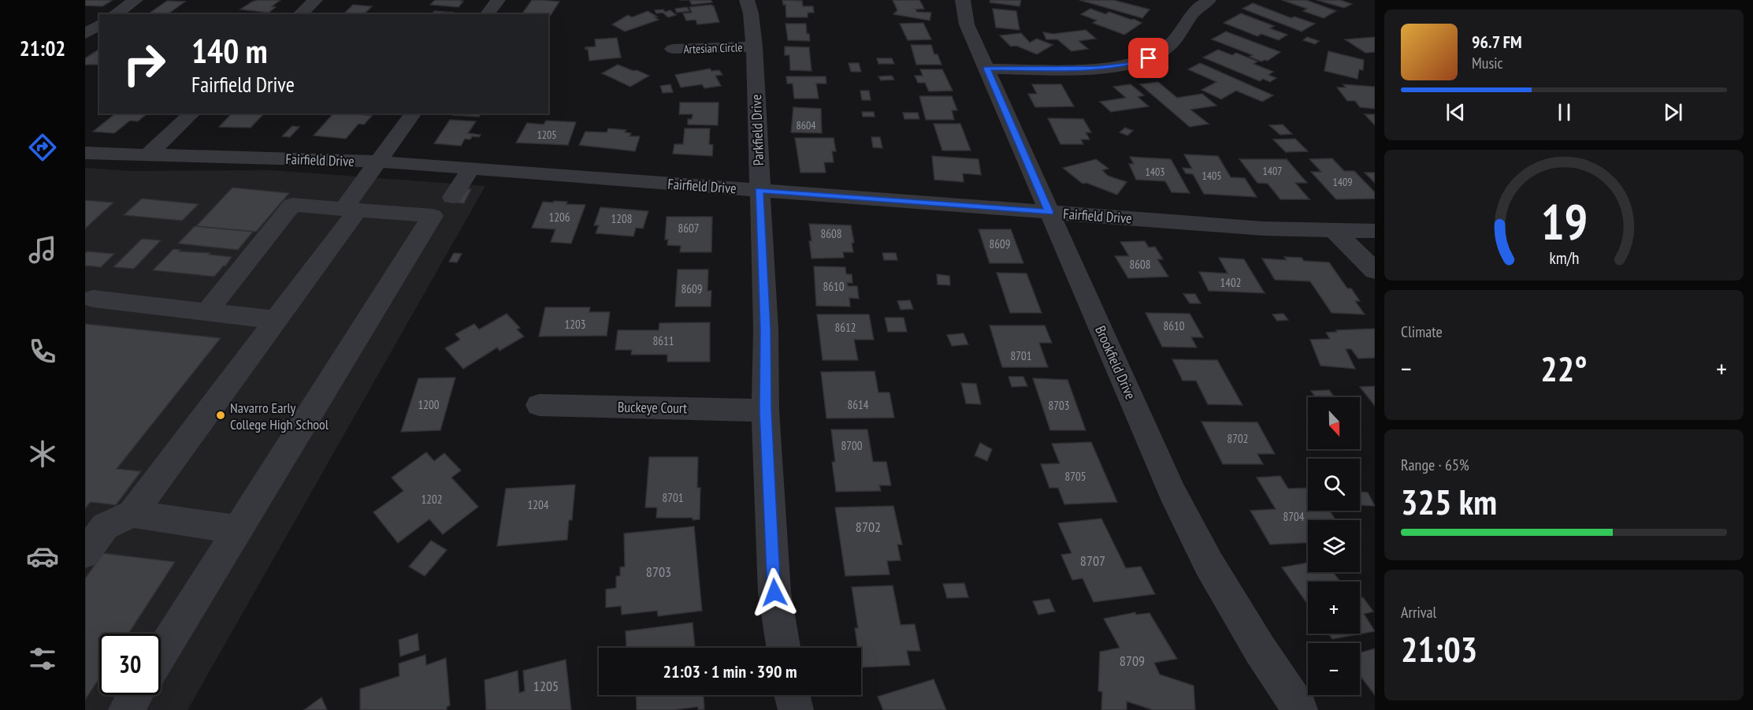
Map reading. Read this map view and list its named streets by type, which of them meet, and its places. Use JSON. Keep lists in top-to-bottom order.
{
  "streets": {
    "street": [
      "Artesian Circle",
      "Parkfield Drive",
      "Fairfield Drive",
      "Brookfield Drive",
      "Buckeye Court"
    ]
  },
  "crossings": [
    ["Artesian Circle", "Parkfield Drive"],
    ["Parkfield Drive", "Fairfield Drive"],
    ["Parkfield Drive", "Buckeye Court"],
    ["Fairfield Drive", "Brookfield Drive"]
  ],
  "places": ["Navarro Early College High School"],
  "house_numbers": [
    "8604",
    "1205",
    "1407",
    "1403",
    "1405",
    "1409",
    "1206",
    "1208",
    "8607",
    "8608",
    "8609",
    "8608",
    "1402",
    "8610",
    "8609",
    "1203",
    "8610",
    "8612",
    "8611",
    "8701",
    "1200",
    "8614",
    "8703",
    "8702",
    "8700",
    "8705",
    "8701",
    "1202",
    "1204",
    "8704",
    "8702",
    "8707",
    "8703",
    "8709",
    "1205"
  ],
  "north": "bottom",
  "page": {
    "tabs": "21:02",
    "turn": ["140 m", "Fairfield Drive"],
    "song": ["96.7 FM", "Music"],
    "tile": [
      "Climate",
      ["Range · 65%", "325 km"],
      ["Arrival", "21:03"]
    ],
    "heat": ["−", "22°", "+"],
    "map_buttons": ["+", "−"],
    "limit": "30",
    "trip": "21:03 · 1 min · 390 m",
    "gauge": ["19", "km/h"]
  }
}
